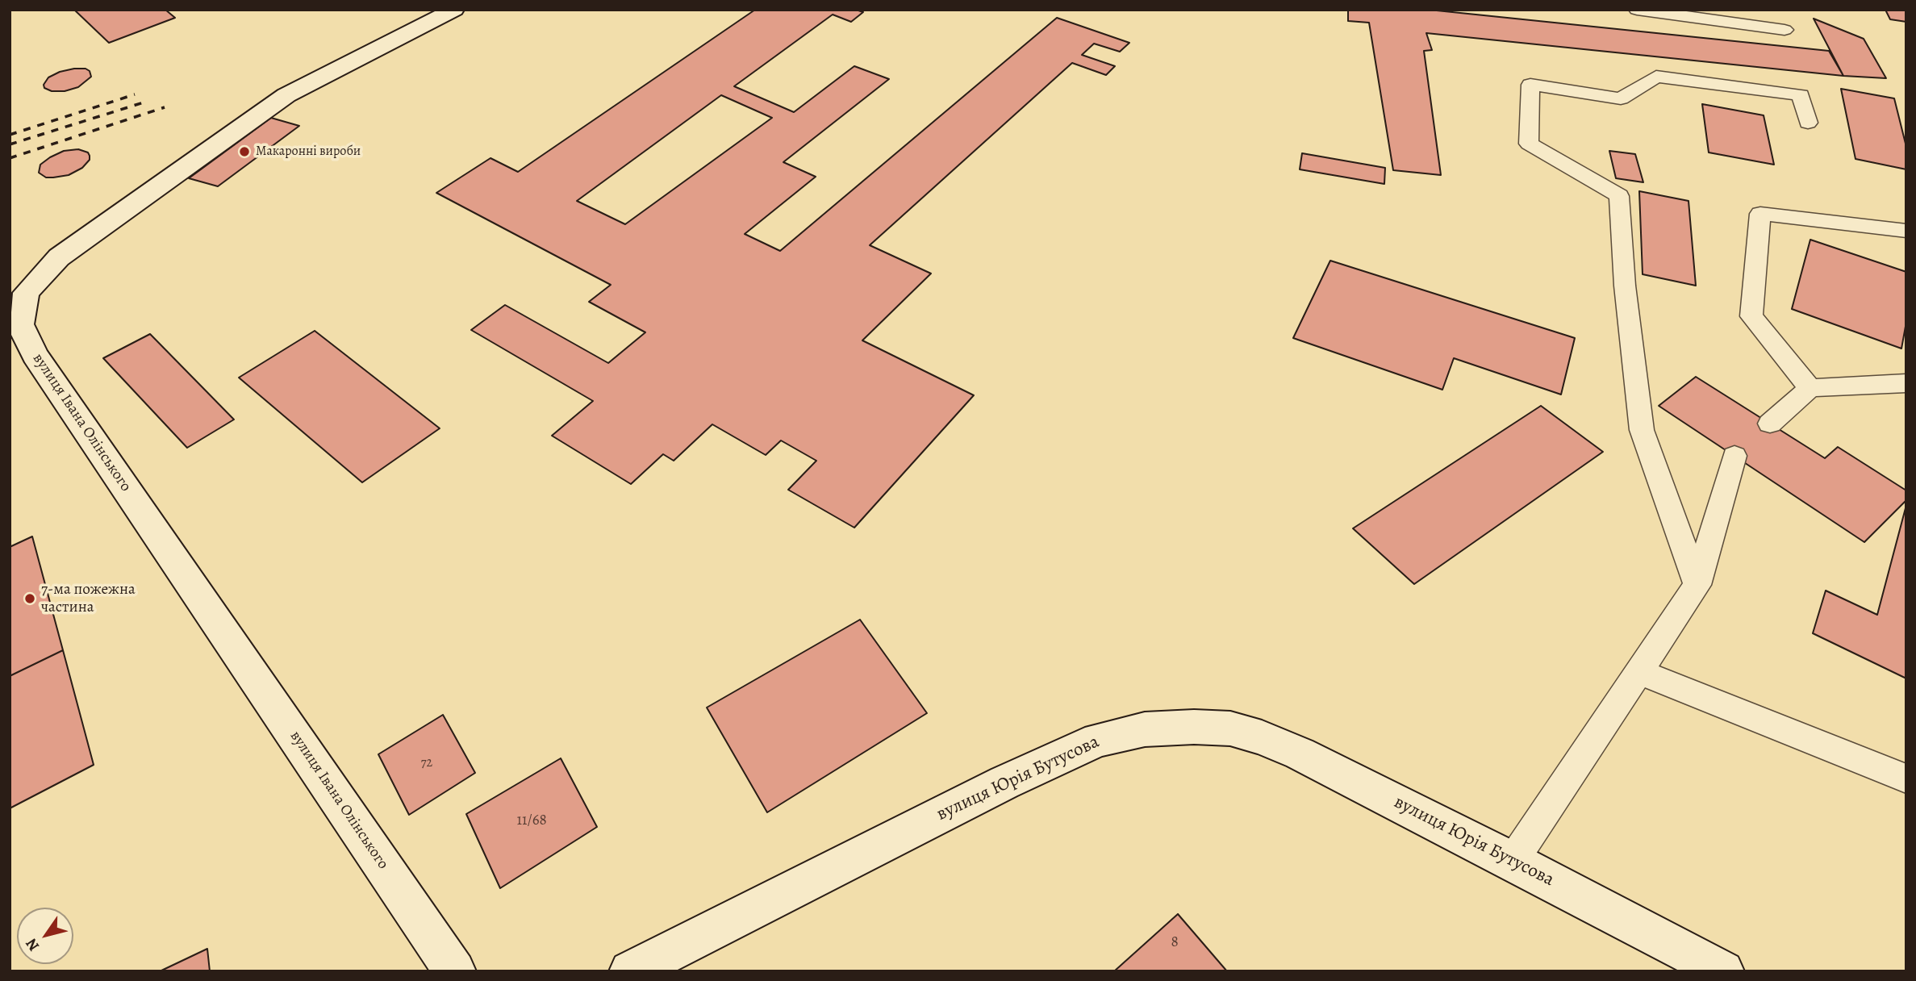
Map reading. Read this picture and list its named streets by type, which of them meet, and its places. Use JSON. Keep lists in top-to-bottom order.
{
  "streets": {
    "street": ["вулиця Івана Олінського", "вулиця Юрія Бутусова"]
  },
  "places": ["Макаронні вироби", "7-ма пожежна частина"],
  "house_numbers": ["72", "11/68", "8"],
  "north": "bottom left"
}
